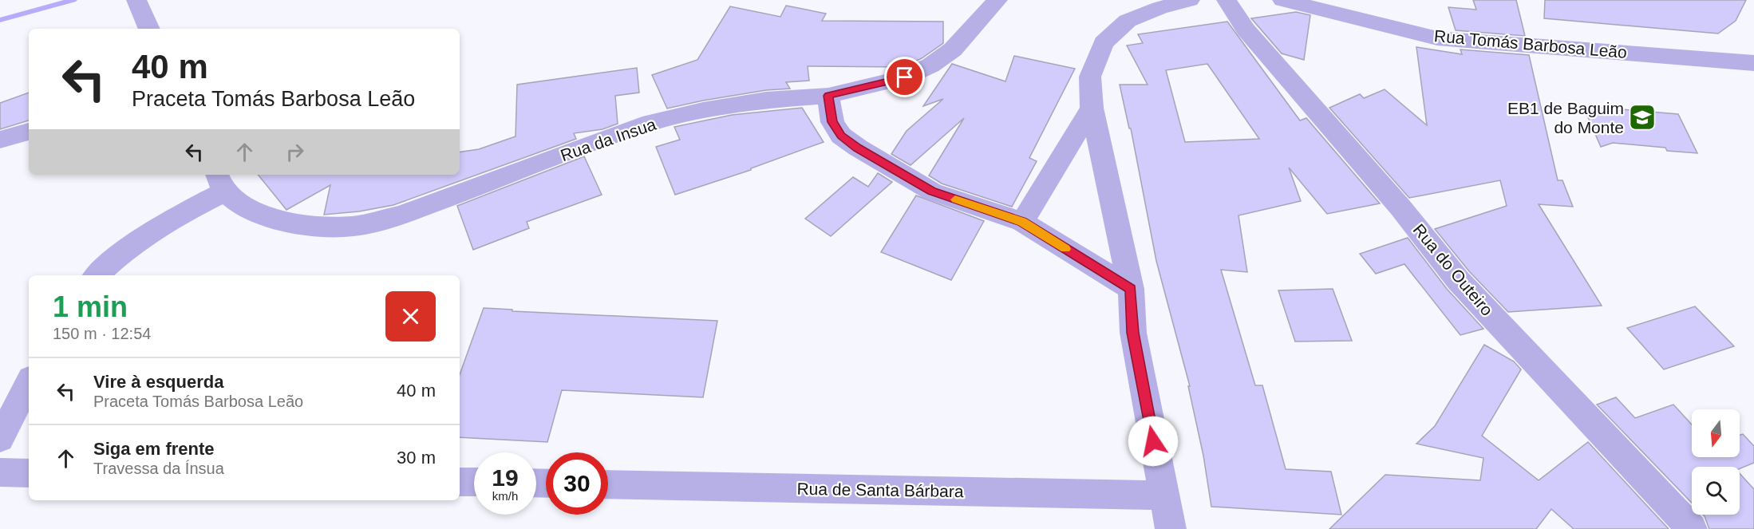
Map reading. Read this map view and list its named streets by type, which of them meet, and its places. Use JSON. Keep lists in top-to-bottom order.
{
  "streets": {
    "street": [
      "Rua Tomás Barbosa Leão",
      "Rua da Insua",
      "Rua do Outeiro",
      "Rua de Santa Bárbara"
    ]
  },
  "places": {
    "school or university": ["EB1 de Baguim do Monte"]
  },
  "north": "bottom",
  "page": {
    "turn": ["40 m", "Praceta Tomás Barbosa Leão"],
    "heading": ["1 min", "150 m · 12:54"],
    "list": [
      {
        "name": "Vire à esquerda",
        "note": "Praceta Tomás Barbosa Leão",
        "value": "40 m"
      },
      {
        "name": "Siga em frente",
        "note": "Travessa da Ínsua",
        "value": "30 m"
      }
    ],
    "speed": "19 km/h",
    "limit": "30"
  }
}
